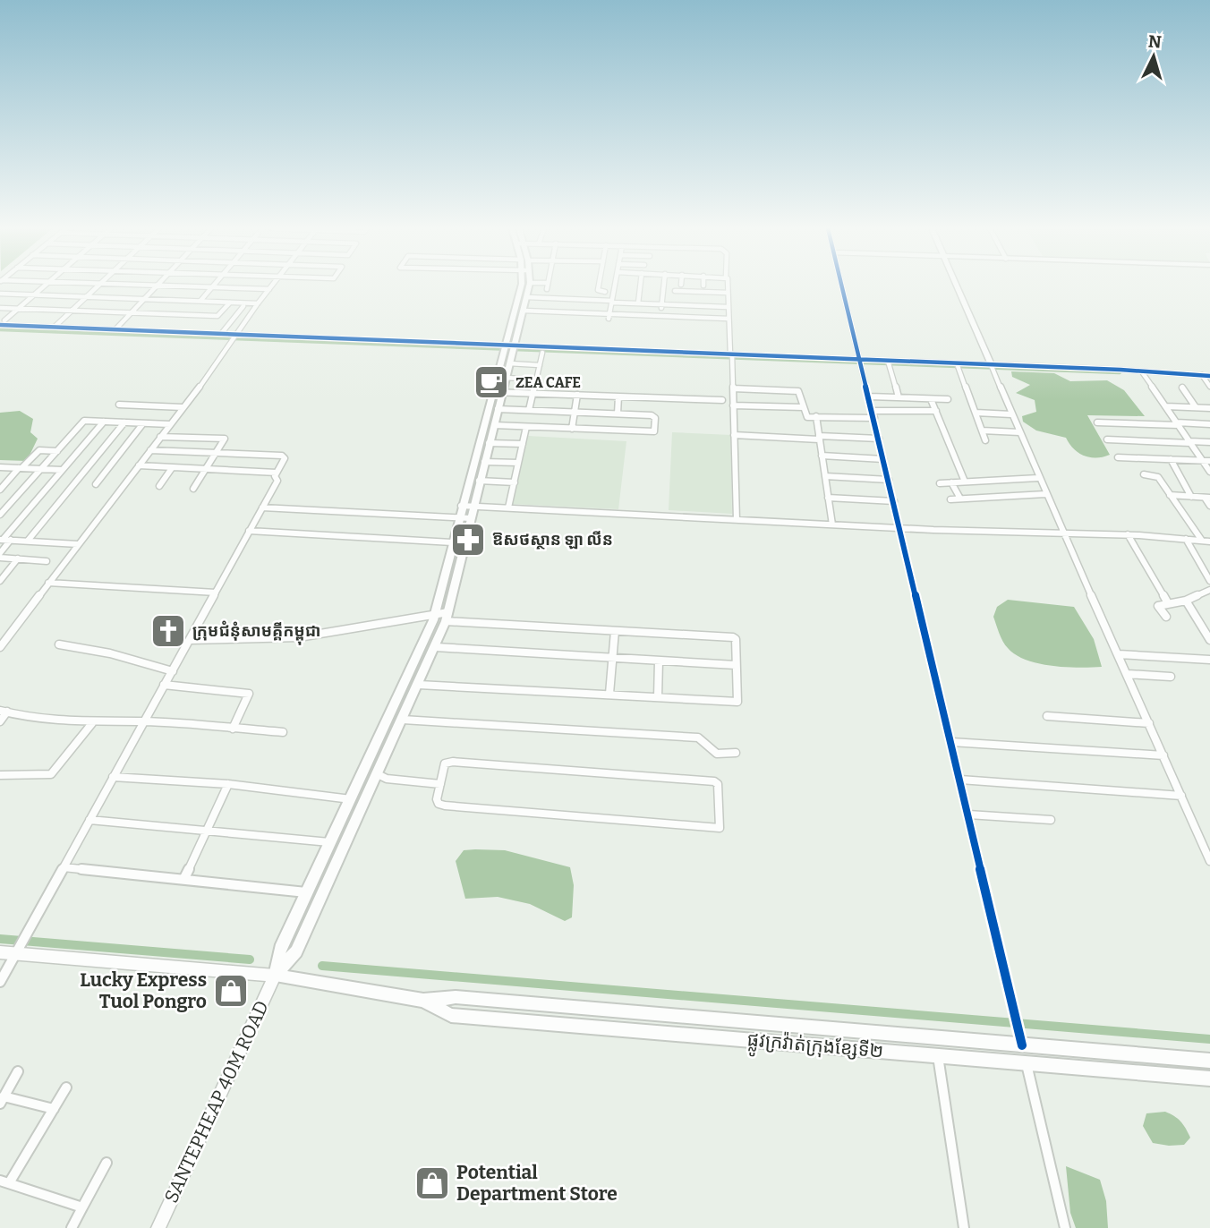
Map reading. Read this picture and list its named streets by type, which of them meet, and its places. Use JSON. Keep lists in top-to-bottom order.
{
  "streets": {
    "main road": ["ផ្លូវក្រវ៉ាត់ក្រុងខ្សែទី២"],
    "street": ["SANTEPHEAP 40M ROAD"]
  },
  "crossings": [
    ["ផ្លូវក្រវ៉ាត់ក្រុងខ្សែទី២", "SANTEPHEAP 40M ROAD"]
  ],
  "places": {
    "cafe": ["ZEA CAFE"],
    "pharmacy": ["ឱសថស្ថាន ឡា លីន"],
    "church": ["ក្រុមជំនុំសាមគ្គីកម្ពុជា"],
    "shop": ["Lucky Express Tuol Pongro", "Potential Department Store"]
  },
  "north": "top"
}
